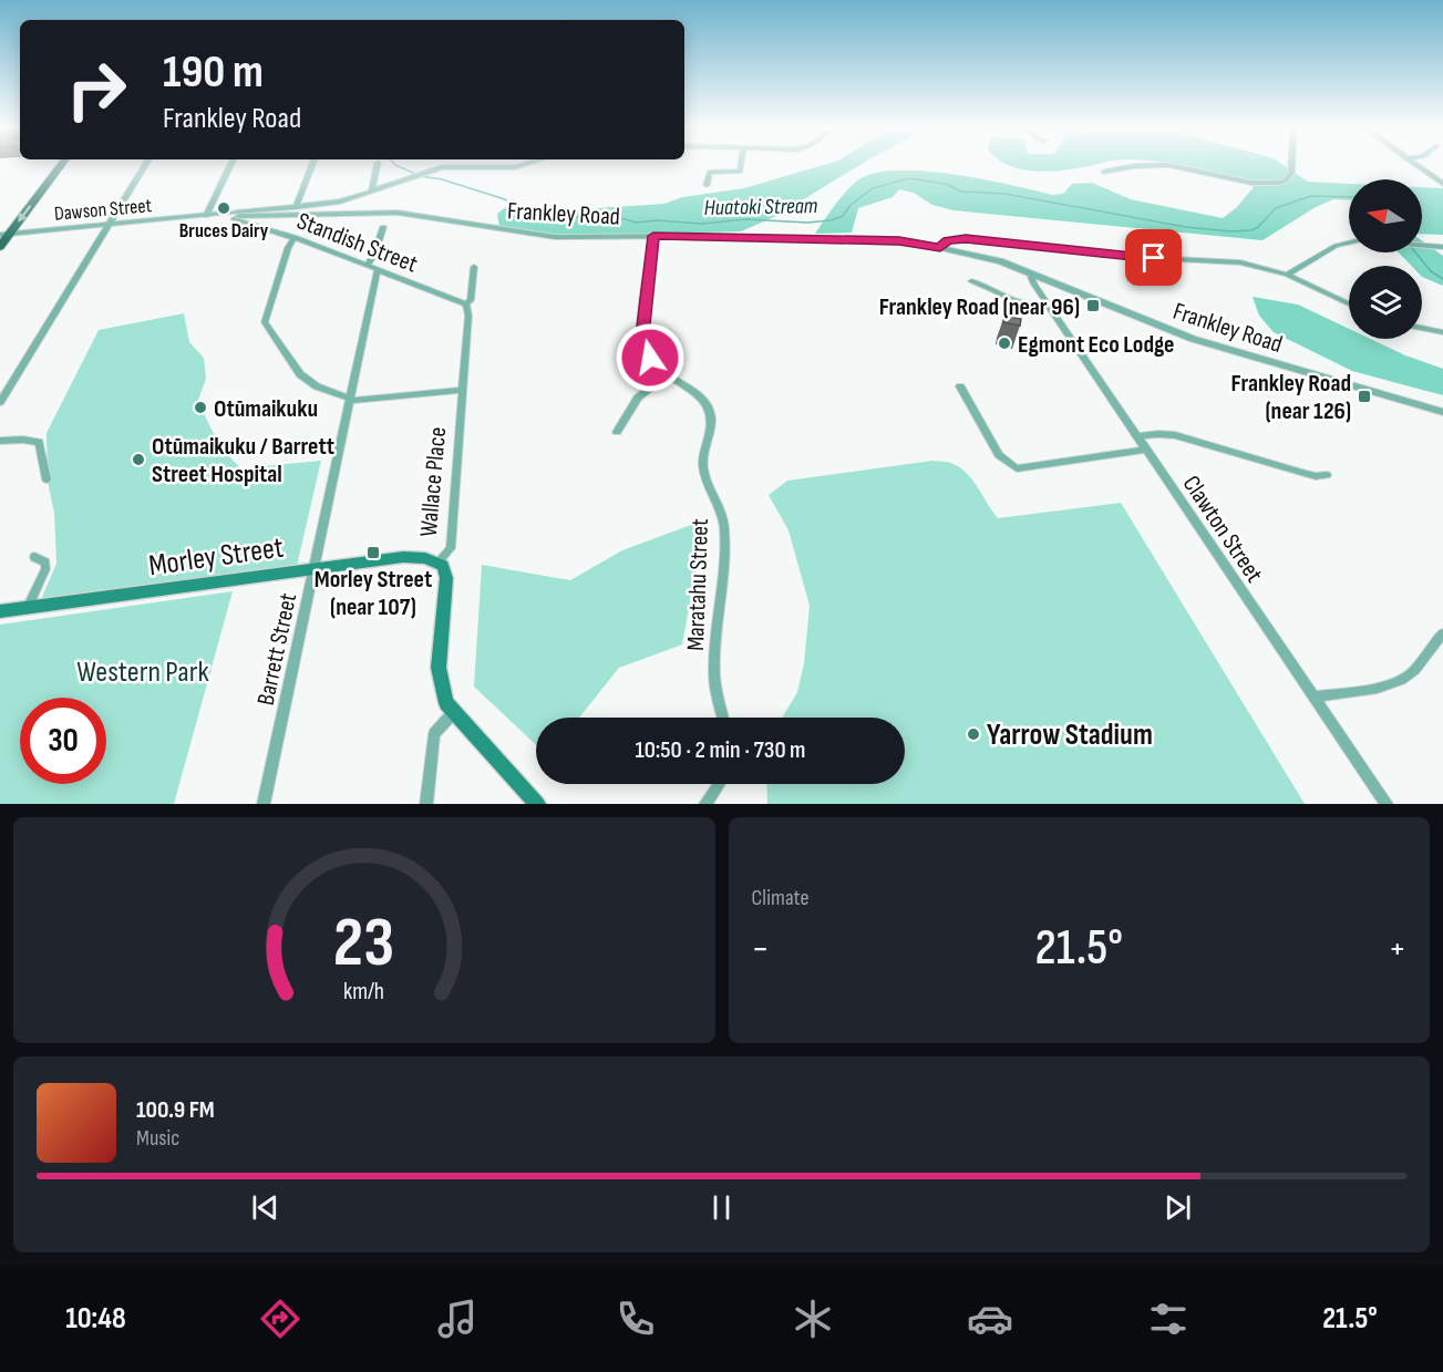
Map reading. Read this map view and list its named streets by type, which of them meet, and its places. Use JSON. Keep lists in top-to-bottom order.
{
  "streets": {
    "main road": ["Wallace Place", "Morley Street"],
    "street": [
      "Dawson Street",
      "Frankley Road",
      "Standish Street",
      "Clawton Street",
      "Maratahu Street",
      "Barrett Street"
    ]
  },
  "crossings": [
    ["Dawson Street", "Frankley Road"],
    ["Dawson Street", "Standish Street"],
    ["Frankley Road", "Clawton Street"],
    ["Frankley Road", "Maratahu Street"],
    ["Standish Street", "Wallace Place"],
    ["Standish Street", "Barrett Street"],
    ["Wallace Place", "Morley Street"],
    ["Morley Street", "Barrett Street"]
  ],
  "water": ["Huatoki Stream"],
  "parks": ["Western Park"],
  "places": {
    "other": [
      "Bruces Dairy",
      "Egmont Eco Lodge",
      "Otūmaikuku",
      "Otūmaikuku / Barrett Street Hospital",
      "Yarrow Stadium"
    ],
    "transit": ["Frankley Road (near 96)", "Frankley Road (near 126)", "Morley Street (near 107)"]
  },
  "north": "left",
  "page": {
    "turn": ["190 m", "Frankley Road"],
    "limit": "30",
    "trip": "10:50 · 2 min · 730 m",
    "tile": "Climate",
    "heat": ["−", "21.5°", "+"],
    "song": ["100.9 FM", "Music"],
    "tabs": ["10:48", "21.5°"],
    "gauge": ["23", "km/h"]
  }
}
